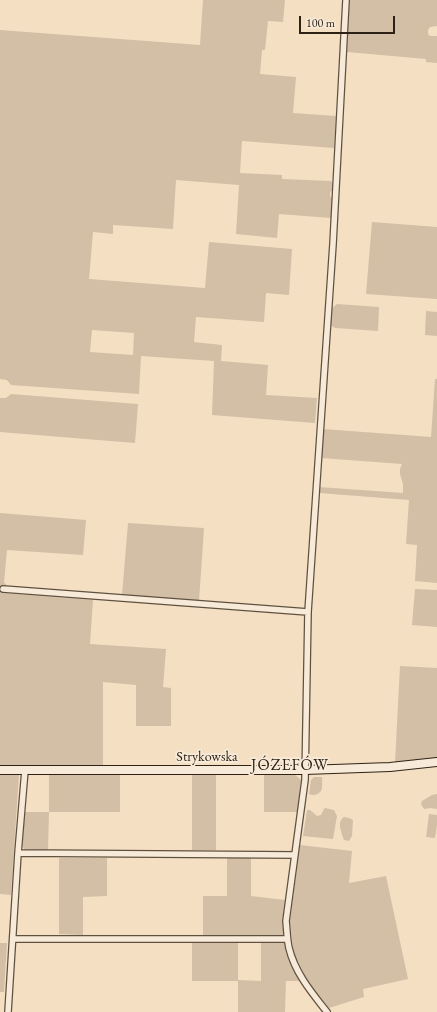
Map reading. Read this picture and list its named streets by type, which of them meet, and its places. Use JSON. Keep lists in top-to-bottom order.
{
  "streets": {
    "street": ["Strykowska"]
  },
  "districts": ["JÓZEFÓW"],
  "scale_bar": "100 m"
}
